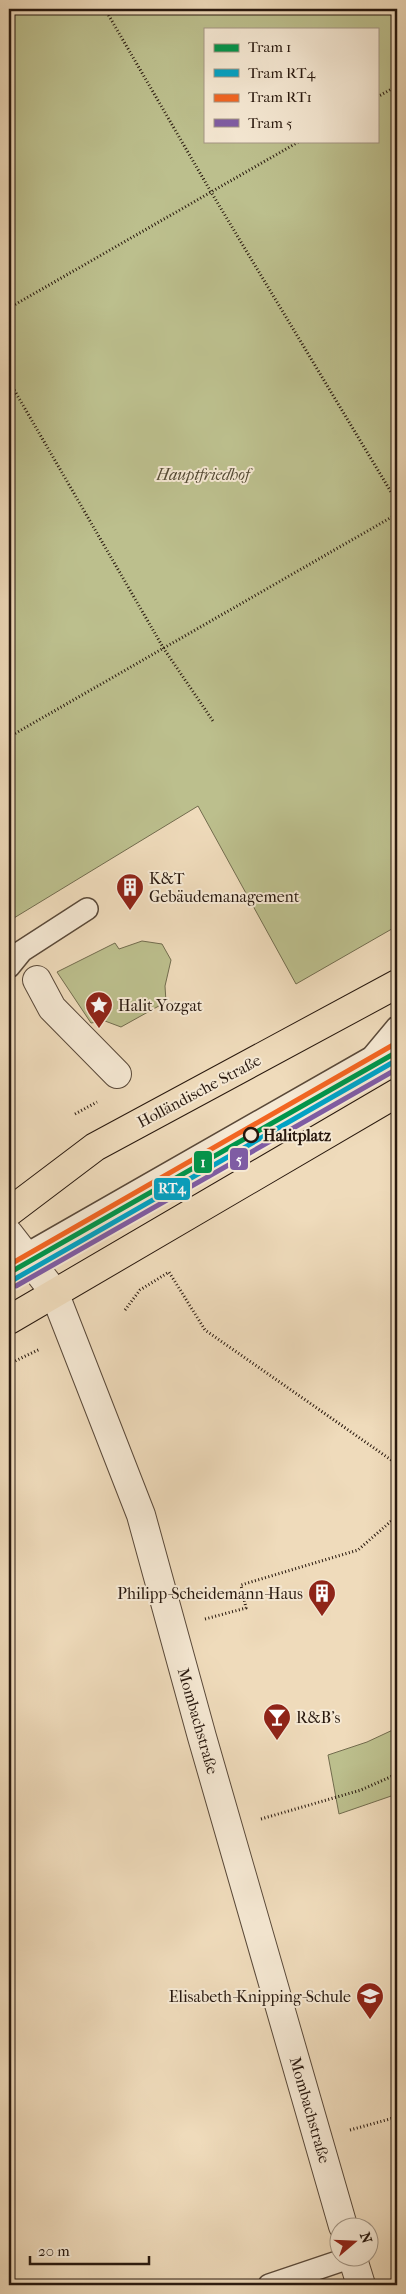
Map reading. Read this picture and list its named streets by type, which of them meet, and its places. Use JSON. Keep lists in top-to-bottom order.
{
  "streets": {
    "main road": ["Holländische Straße"],
    "street": ["Mombachstraße"]
  },
  "parks": ["Hauptfriedhof"],
  "places": {
    "building": ["K&T Gebäudemanagement", "Philipp-Scheidemann-Haus"],
    "place": ["Halit Yozgat"],
    "other": ["Halitplatz"],
    "bar": ["R&B's"],
    "school or university": ["Elisabeth-Knipping-Schule"]
  },
  "lines": [
    "tram line RT1",
    "tram line 1",
    "tram line RT4",
    "tram line 5"
  ],
  "legend": [
    "Tram 1",
    "Tram RT4",
    "Tram RT1",
    "Tram 5"
  ],
  "scale_bar": "20 m",
  "north": "right"
}
